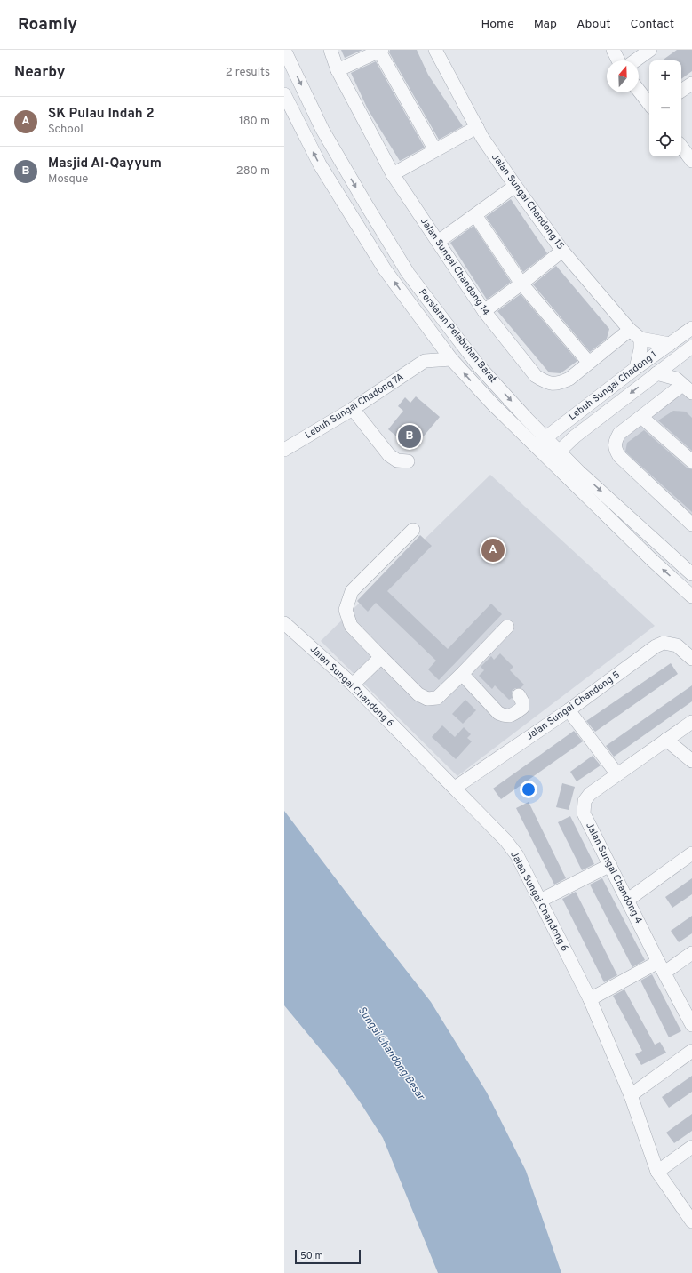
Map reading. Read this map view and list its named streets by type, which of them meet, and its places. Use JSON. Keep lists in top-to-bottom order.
{
  "streets": {
    "street": [
      "Jalan Sungai Chandong 15",
      "Jalan Sungai Chandong 14",
      "Persiaran Pelabuhan Barat",
      "Lebuh Sungai Chadong 1",
      "Lebuh Sungai Chadong 7A",
      "Jalan Sungai Chandong 6",
      "Jalan Sungai Chandong 5",
      "Jalan Sungai Chandong 4"
    ]
  },
  "crossings": [
    ["Jalan Sungai Chandong 15", "Jalan Sungai Chandong 14"],
    ["Jalan Sungai Chandong 15", "Lebuh Sungai Chadong 1"],
    ["Persiaran Pelabuhan Barat", "Lebuh Sungai Chadong 1"],
    ["Jalan Sungai Chandong 6", "Jalan Sungai Chandong 5"]
  ],
  "water": ["Sungai Chandong Besar"],
  "scale_bar": "50 m",
  "north": "top",
  "page": {
    "header": "Roamly",
    "nav": [
      "Home",
      "Map",
      "About",
      "Contact"
    ],
    "heading": ["Nearby", "2 results"],
    "map_buttons": ["+", "−"],
    "list": [
      {
        "mark": "A",
        "name": "SK Pulau Indah 2",
        "note": "School",
        "value": "180 m"
      },
      {
        "mark": "B",
        "name": "Masjid Al-Qayyum",
        "note": "Mosque",
        "value": "280 m"
      }
    ],
    "pins": ["B", "A"],
    "scale": "50 m"
  }
}
